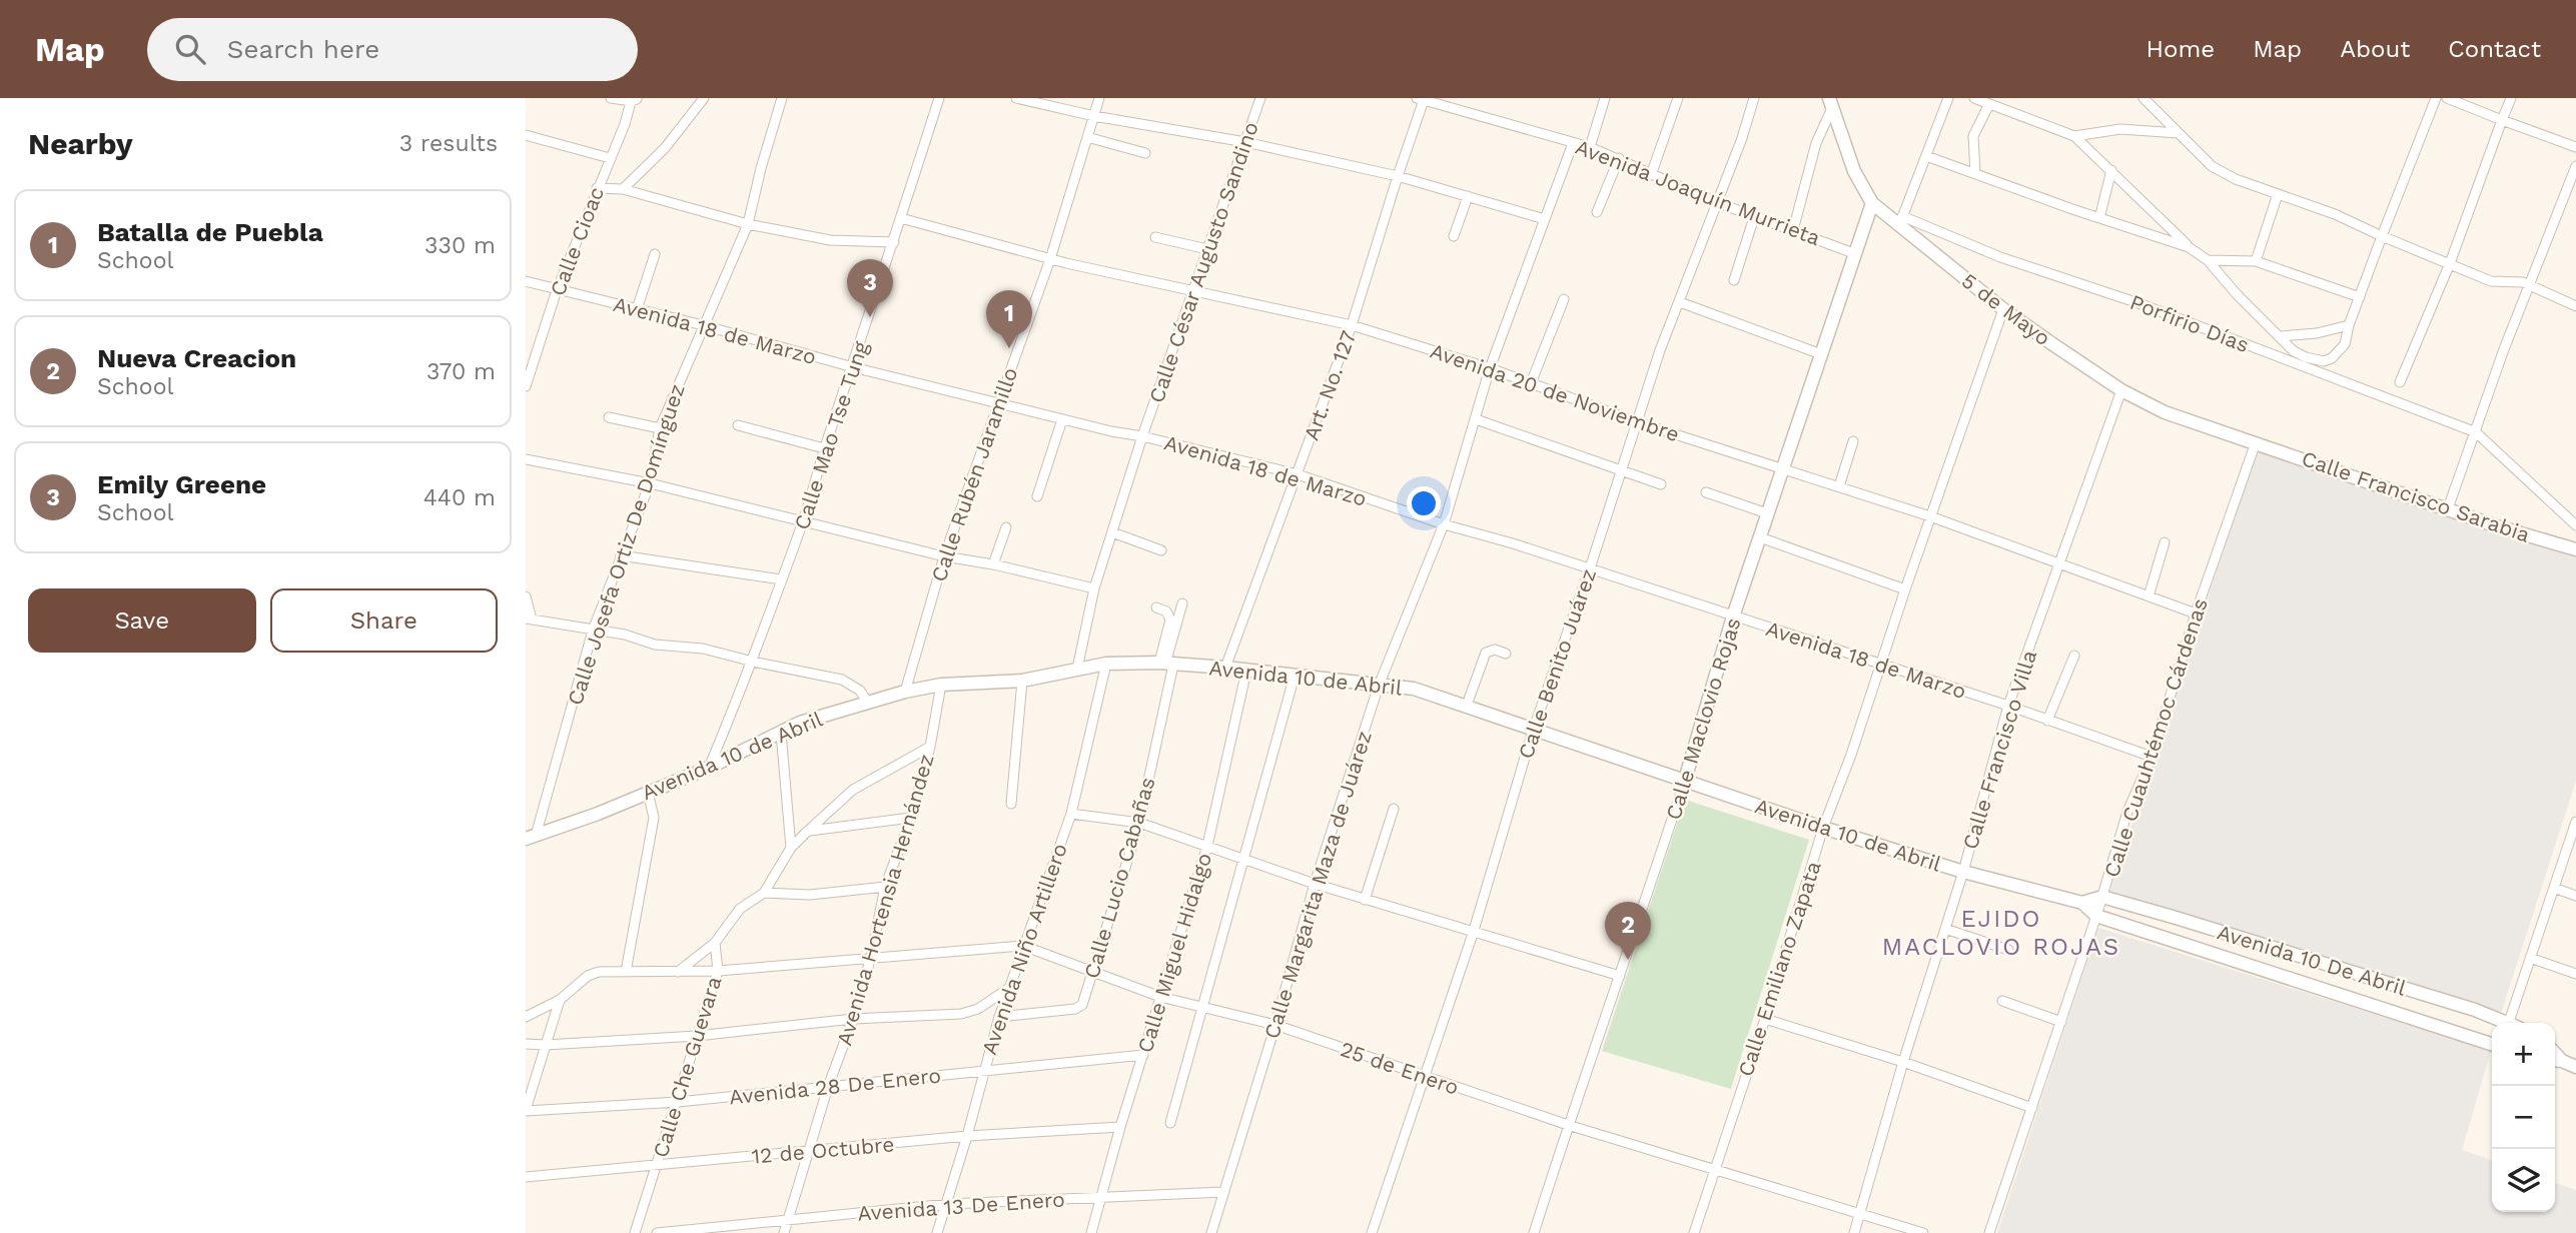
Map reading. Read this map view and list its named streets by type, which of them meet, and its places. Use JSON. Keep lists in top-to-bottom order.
{
  "streets": {
    "street": [
      "Avenida Joaquín Murrieta",
      "Calle Cioac",
      "Calle César Augusto Sandino",
      "5 de Mayo",
      "Porfirio Días",
      "Avenida 18 de Marzo",
      "Art. No. 127",
      "Avenida 20 de Noviembre",
      "Calle Mao Tse Tung",
      "Calle Rubén Jaramillo",
      "Calle Francisco Sarabia",
      "Calle Josefa Ortiz De Domínguez",
      "Calle Benito Juárez",
      "Avenida 10 de Abril",
      "Calle Maclovio Rojas",
      "Calle Cuauhtémoc Cárdenas",
      "Calle Francisco Villa",
      "Calle Lucio Cabañas",
      "Calle Margarita Maza de Juárez",
      "Avenida Hortensia Hernández",
      "Avenida Niño Artillero",
      "Calle Miguel Hidalgo",
      "Avenida 10 De Abril",
      "Calle Emiliano Zapata",
      "Calle Che Guevara",
      "25 de Enero",
      "Avenida 28 De Enero",
      "12 de Octubre",
      "Avenida 13 De Enero"
    ]
  },
  "crossings": [
    ["Avenida Joaquín Murrieta", "Art. No. 127"],
    ["Avenida Joaquín Murrieta", "Calle Benito Juárez"],
    ["Avenida Joaquín Murrieta", "Calle Maclovio Rojas"],
    ["Avenida Joaquín Murrieta", "Calle Margarita Maza de Juárez"],
    ["Calle Cioac", "Avenida 18 de Marzo"],
    ["Calle César Augusto Sandino", "Avenida 18 de Marzo"],
    ["Calle César Augusto Sandino", "Avenida 20 de Noviembre"],
    ["Calle César Augusto Sandino", "Avenida 10 de Abril"],
    ["5 de Mayo", "Porfirio Días"],
    ["5 de Mayo", "Calle Francisco Sarabia"],
    ["5 de Mayo", "Calle Maclovio Rojas"],
    ["5 de Mayo", "Calle Cuauhtémoc Cárdenas"],
    ["5 de Mayo", "Calle Francisco Villa"],
    ["5 de Mayo", "Calle Emiliano Zapata"],
    ["Avenida 18 de Marzo", "Art. No. 127"],
    ["Avenida 18 de Marzo", "Calle Mao Tse Tung"],
    ["Avenida 18 de Marzo", "Calle Rubén Jaramillo"],
    ["Avenida 18 de Marzo", "Calle Josefa Ortiz De Domínguez"],
    ["Avenida 18 de Marzo", "Calle Benito Juárez"],
    ["Avenida 18 de Marzo", "Calle Maclovio Rojas"],
    ["Avenida 18 de Marzo", "Calle Cuauhtémoc Cárdenas"],
    ["Avenida 18 de Marzo", "Calle Francisco Villa"],
    ["Avenida 18 de Marzo", "Calle Margarita Maza de Juárez"],
    ["Avenida 18 de Marzo", "Calle Emiliano Zapata"],
    ["Art. No. 127", "Avenida 20 de Noviembre"],
    ["Art. No. 127", "Avenida 10 de Abril"],
    ["Avenida 20 de Noviembre", "Calle Mao Tse Tung"],
    ["Avenida 20 de Noviembre", "Calle Rubén Jaramillo"],
    ["Avenida 20 de Noviembre", "Calle Benito Juárez"],
    ["Avenida 20 de Noviembre", "Calle Maclovio Rojas"],
    ["Avenida 20 de Noviembre", "Calle Cuauhtémoc Cárdenas"],
    ["Avenida 20 de Noviembre", "Calle Francisco Villa"],
    ["Avenida 20 de Noviembre", "Calle Margarita Maza de Juárez"],
    ["Avenida 20 de Noviembre", "Calle Emiliano Zapata"],
    ["Calle Mao Tse Tung", "Avenida 10 de Abril"],
    ["Calle Rubén Jaramillo", "Avenida 10 de Abril"],
    ["Calle Francisco Sarabia", "Calle Cuauhtémoc Cárdenas"],
    ["Calle Josefa Ortiz De Domínguez", "Avenida 10 de Abril"],
    ["Calle Benito Juárez", "Avenida 10 de Abril"],
    ["Calle Benito Juárez", "25 de Enero"],
    ["Avenida 10 de Abril", "Calle Maclovio Rojas"],
    ["Avenida 10 de Abril", "Calle Francisco Villa"],
    ["Avenida 10 de Abril", "Calle Lucio Cabañas"],
    ["Avenida 10 de Abril", "Calle Margarita Maza de Juárez"],
    ["Avenida 10 de Abril", "Avenida Hortensia Hernández"],
    ["Avenida 10 de Abril", "Avenida Niño Artillero"],
    ["Avenida 10 de Abril", "Calle Miguel Hidalgo"],
    ["Avenida 10 de Abril", "Calle Emiliano Zapata"],
    ["Calle Maclovio Rojas", "25 de Enero"],
    ["Calle Cuauhtémoc Cárdenas", "Avenida 10 De Abril"],
    ["Calle Francisco Villa", "25 de Enero"],
    ["Calle Lucio Cabañas", "Avenida Niño Artillero"],
    ["Calle Lucio Cabañas", "25 de Enero"],
    ["Calle Margarita Maza de Juárez", "25 de Enero"],
    ["Calle Margarita Maza de Juárez", "Avenida 13 De Enero"],
    ["Avenida Hortensia Hernández", "25 de Enero"],
    ["Avenida Hortensia Hernández", "Avenida 28 De Enero"],
    ["Avenida Hortensia Hernández", "12 de Octubre"],
    ["Avenida Hortensia Hernández", "Avenida 13 De Enero"],
    ["Avenida Niño Artillero", "25 de Enero"],
    ["Avenida Niño Artillero", "Avenida 28 De Enero"],
    ["Avenida Niño Artillero", "12 de Octubre"],
    ["Avenida Niño Artillero", "Avenida 13 De Enero"],
    ["Calle Miguel Hidalgo", "25 de Enero"],
    ["Calle Miguel Hidalgo", "Avenida 28 De Enero"],
    ["Calle Miguel Hidalgo", "12 de Octubre"],
    ["Calle Miguel Hidalgo", "Avenida 13 De Enero"],
    ["Calle Emiliano Zapata", "25 de Enero"],
    ["Calle Che Guevara", "25 de Enero"],
    ["Calle Che Guevara", "Avenida 28 De Enero"],
    ["Calle Che Guevara", "12 de Octubre"]
  ],
  "districts": ["EJIDO MACLOVIO ROJAS"],
  "page": {
    "header": "Map",
    "search": "Search here",
    "nav": [
      "Home",
      "Map",
      "About",
      "Contact"
    ],
    "heading": ["Nearby", "3 results"],
    "list": [
      {
        "mark": "1",
        "name": "Batalla de Puebla",
        "note": "School",
        "value": "330 m"
      },
      {
        "mark": "2",
        "name": "Nueva Creacion",
        "note": "School",
        "value": "370 m"
      },
      {
        "mark": "3",
        "name": "Emily Greene",
        "note": "School",
        "value": "440 m"
      }
    ],
    "pins": ["3", "1", "2"],
    "buttons": ["Save", "Share"],
    "map_buttons": ["+", "−"]
  }
}
